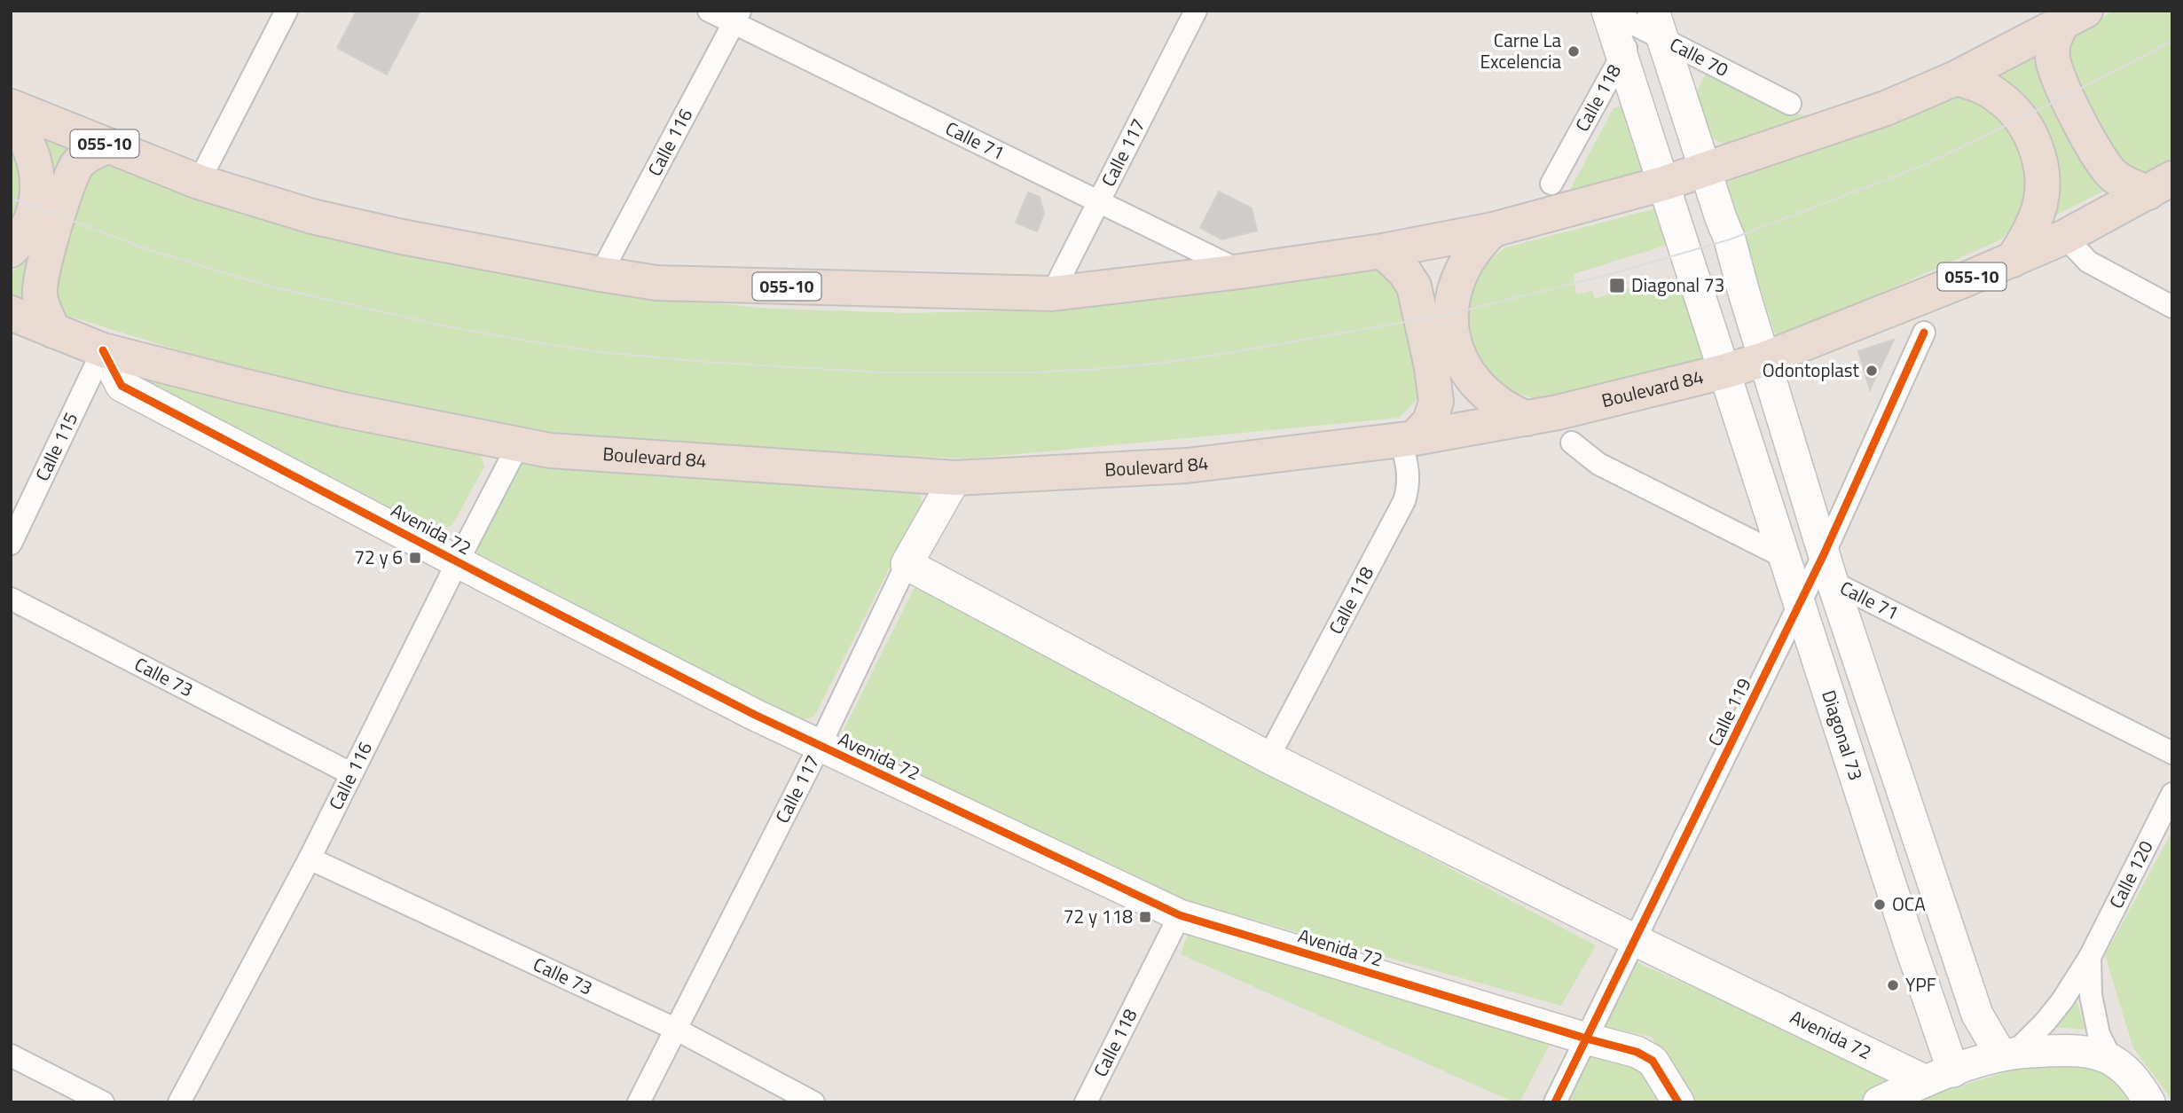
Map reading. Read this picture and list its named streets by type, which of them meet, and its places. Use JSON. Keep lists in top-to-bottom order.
{
  "streets": {
    "highway": ["055-10", "Boulevard 84"],
    "street": [
      "Calle 70",
      "Calle 118",
      "Calle 71",
      "Calle 116",
      "Calle 117",
      "Calle 115",
      "Avenida 72",
      "Calle 73",
      "Calle 119",
      "Diagonal 73",
      "Calle 120"
    ]
  },
  "crossings": [
    ["Calle 70", "Calle 118"],
    ["Calle 70", "Diagonal 73"],
    ["Calle 118", "Boulevard 84"],
    ["Calle 118", "Avenida 72"],
    ["Calle 118", "Diagonal 73"],
    ["Calle 71", "Calle 116"],
    ["Calle 71", "055-10"],
    ["Calle 71", "Calle 117"],
    ["Calle 71", "Calle 119"],
    ["Calle 71", "Diagonal 73"],
    ["Calle 116", "055-10"],
    ["Calle 116", "Boulevard 84"],
    ["Calle 116", "Avenida 72"],
    ["Calle 116", "Calle 73"],
    ["055-10", "Calle 117"],
    ["055-10", "Boulevard 84"],
    ["055-10", "Calle 115"],
    ["055-10", "Avenida 72"],
    ["055-10", "Diagonal 73"],
    ["Calle 117", "Boulevard 84"],
    ["Calle 117", "Avenida 72"],
    ["Calle 117", "Calle 73"],
    ["Boulevard 84", "Calle 115"],
    ["Boulevard 84", "Avenida 72"],
    ["Boulevard 84", "Diagonal 73"],
    ["Calle 115", "Avenida 72"],
    ["Avenida 72", "Calle 119"],
    ["Avenida 72", "Diagonal 73"],
    ["Calle 119", "Diagonal 73"]
  ],
  "places": {
    "other": [
      "Carne La Excelencia",
      "Odontoplast",
      "OCA",
      "YPF"
    ],
    "transit": ["Diagonal 73", "72 y 6", "72 y 118"]
  }
}
